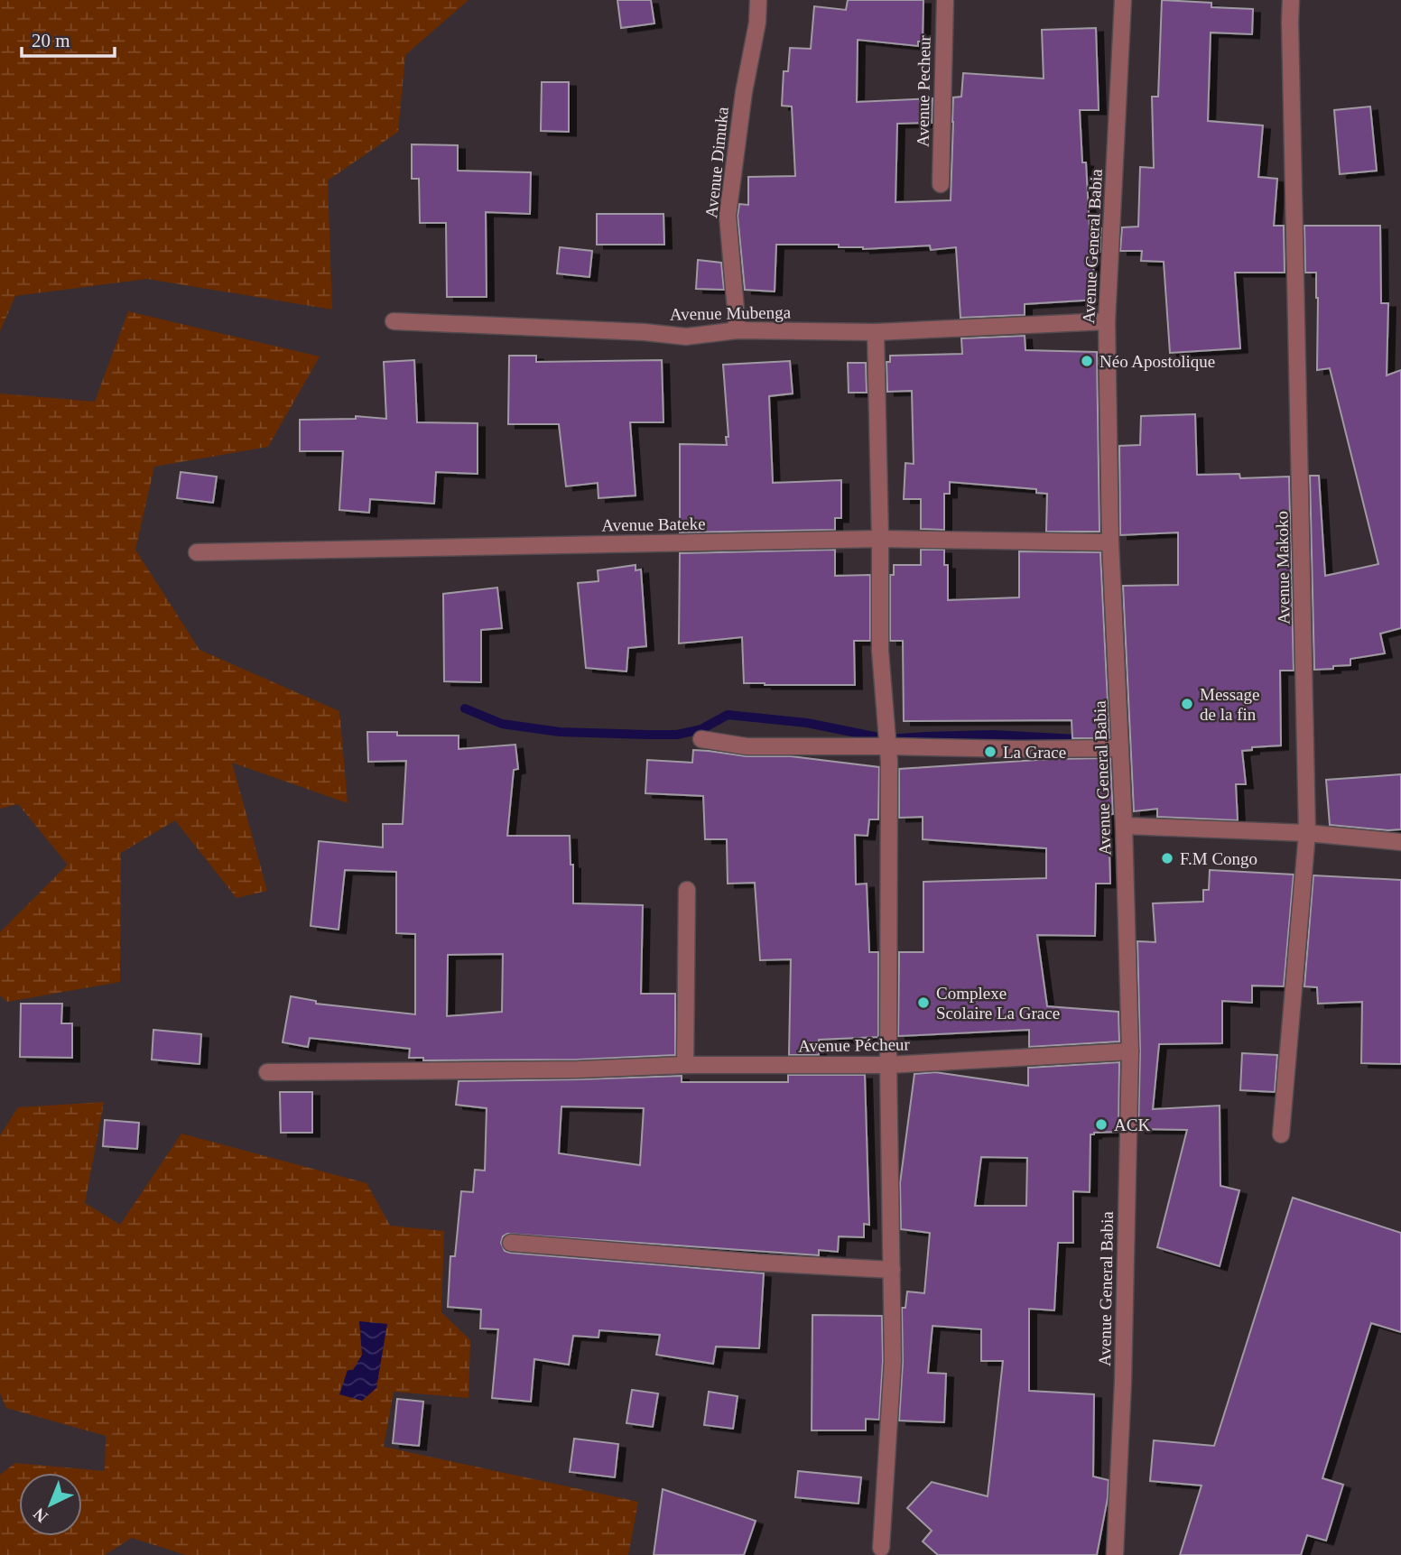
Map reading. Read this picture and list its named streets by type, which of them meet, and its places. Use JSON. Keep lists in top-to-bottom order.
{
  "streets": {
    "street": [
      "Avenue Pecheur",
      "Avenue Dimuka",
      "Avenue General Babia",
      "Avenue Mubenga",
      "Avenue Bateke",
      "Avenue Makoko",
      "Avenue Pécheur"
    ]
  },
  "crossings": [
    ["Avenue Dimuka", "Avenue Mubenga"],
    ["Avenue General Babia", "Avenue Mubenga"],
    ["Avenue General Babia", "Avenue Bateke"],
    ["Avenue General Babia", "Avenue Pécheur"]
  ],
  "places": [
    "Néo Apostolique",
    "Message de la fin",
    "La Grace",
    "F.M Congo",
    "Complexe Scolaire La Grace",
    "ACK"
  ],
  "scale_bar": "20 m",
  "north": "bottom left"
}
